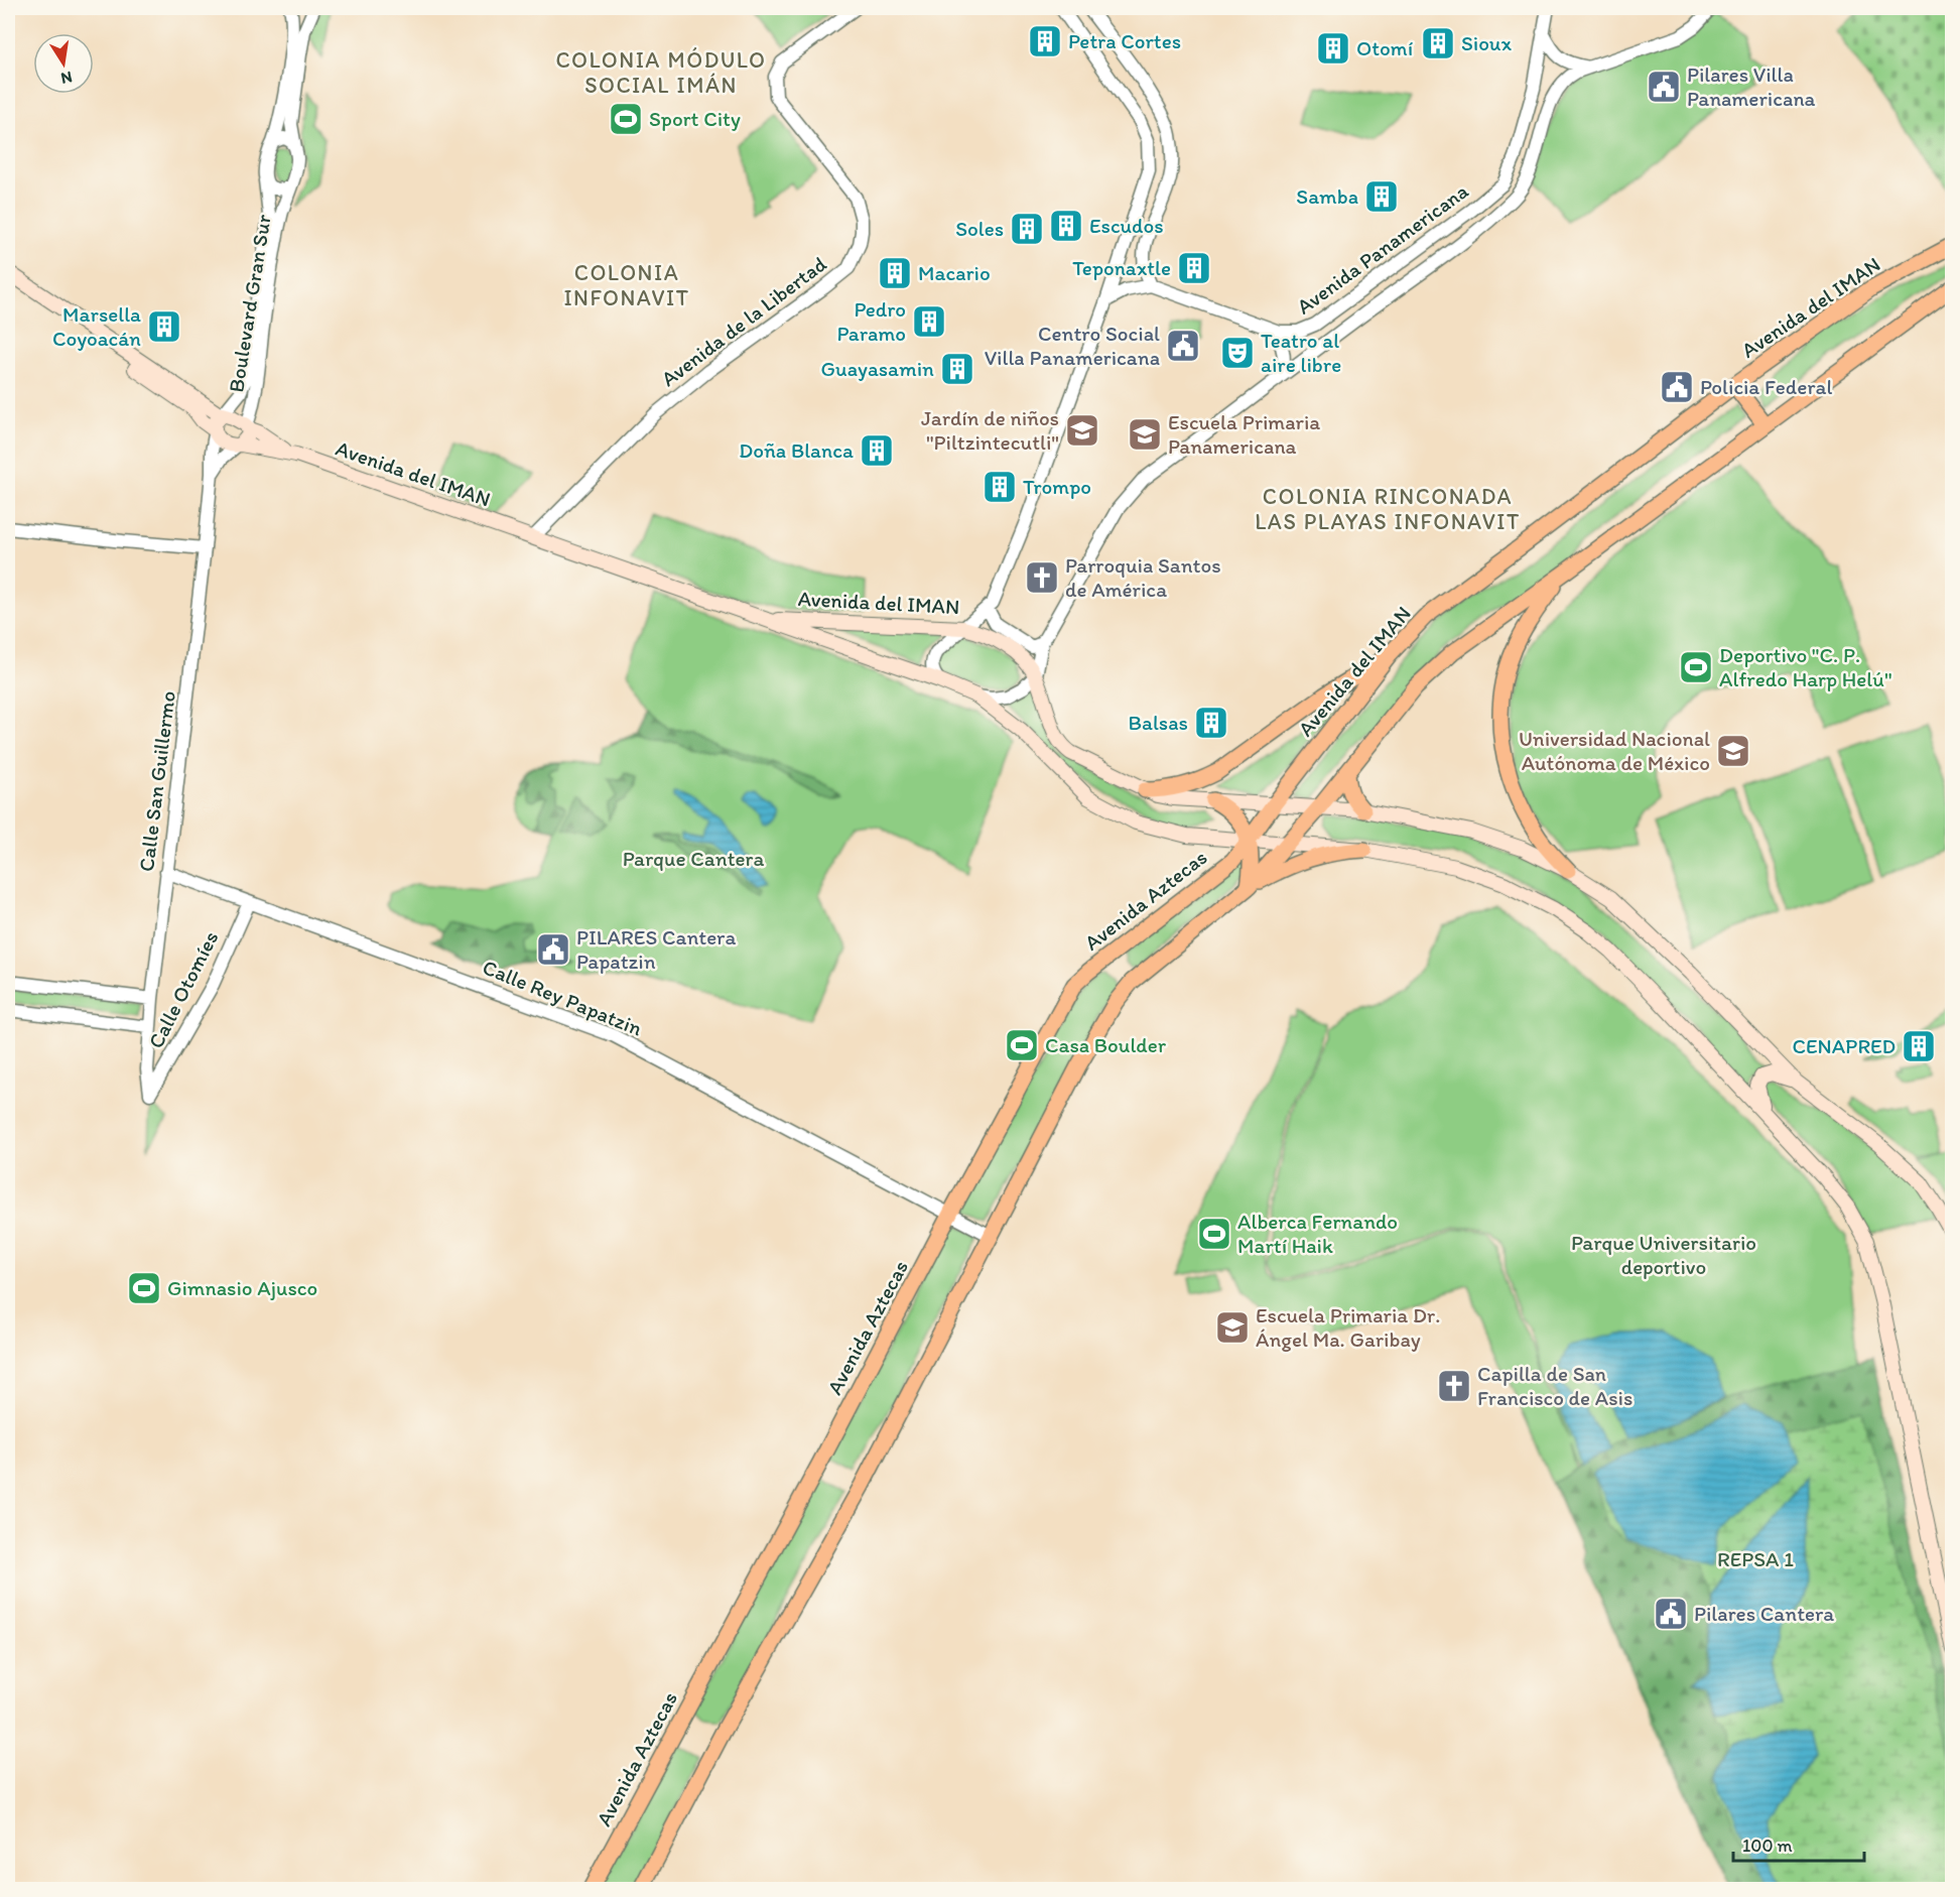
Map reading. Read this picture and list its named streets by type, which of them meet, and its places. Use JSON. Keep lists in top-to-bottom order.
{
  "streets": {
    "main road": ["Avenida del IMAN", "Avenida Aztecas"],
    "street": [
      "Avenida Panamericana",
      "Boulevard Gran Sur",
      "Avenida de la Libertad",
      "Calle San Guillermo",
      "Calle Otomíes",
      "Calle Rey Papatzin"
    ]
  },
  "crossings": [
    ["Avenida Panamericana", "Avenida del IMAN"],
    ["Boulevard Gran Sur", "Avenida del IMAN"],
    ["Boulevard Gran Sur", "Calle San Guillermo"],
    ["Avenida del IMAN", "Avenida de la Libertad"],
    ["Avenida del IMAN", "Calle San Guillermo"],
    ["Avenida del IMAN", "Avenida Aztecas"],
    ["Calle San Guillermo", "Calle Otomíes"],
    ["Calle San Guillermo", "Calle Rey Papatzin"],
    ["Avenida Aztecas", "Calle Rey Papatzin"],
    ["Calle Otomíes", "Calle Rey Papatzin"]
  ],
  "districts": ["COLONIA MÓDULO SOCIAL IMÁN", "COLONIA INFONAVIT", "COLONIA RINCONADA LAS PLAYAS INFONAVIT"],
  "parks": ["Parque Cantera", "Parque Universitario deportivo", "REPSA 1"],
  "places": {
    "building": [
      "Petra Cortes",
      "Sioux",
      "Otomí",
      "Samba",
      "Escudos",
      "Soles",
      "Teponaxtle",
      "Macario",
      "Pedro Paramo",
      "Marsella Coyoacán",
      "Guayasamin",
      "Doña Blanca",
      "Trompo",
      "Balsas",
      "CENAPRED"
    ],
    "public building": [
      "Pilares Villa Panamericana",
      "Centro Social Villa Panamericana",
      "Policia Federal",
      "PILARES Cantera Papatzin",
      "Pilares Cantera"
    ],
    "sports": [
      "Sport City",
      "Deportivo \"C. P. Alfredo Harp Helú\"",
      "Casa Boulder",
      "Alberca Fernando Martí Haik",
      "Gimnasio Ajusco"
    ],
    "theatre": ["Teatro al aire libre"],
    "school or university": [
      "Jardín de niños \"Piltzintecutli\"",
      "Escuela Primaria Panamericana",
      "Universidad Nacional Autónoma de México",
      "Escuela Primaria Dr. Ángel Ma. Garibay"
    ],
    "church": ["Parroquia Santos de América", "Capilla de San Francisco de Asis"]
  },
  "scale_bar": "100 m",
  "north": "bottom"
}
